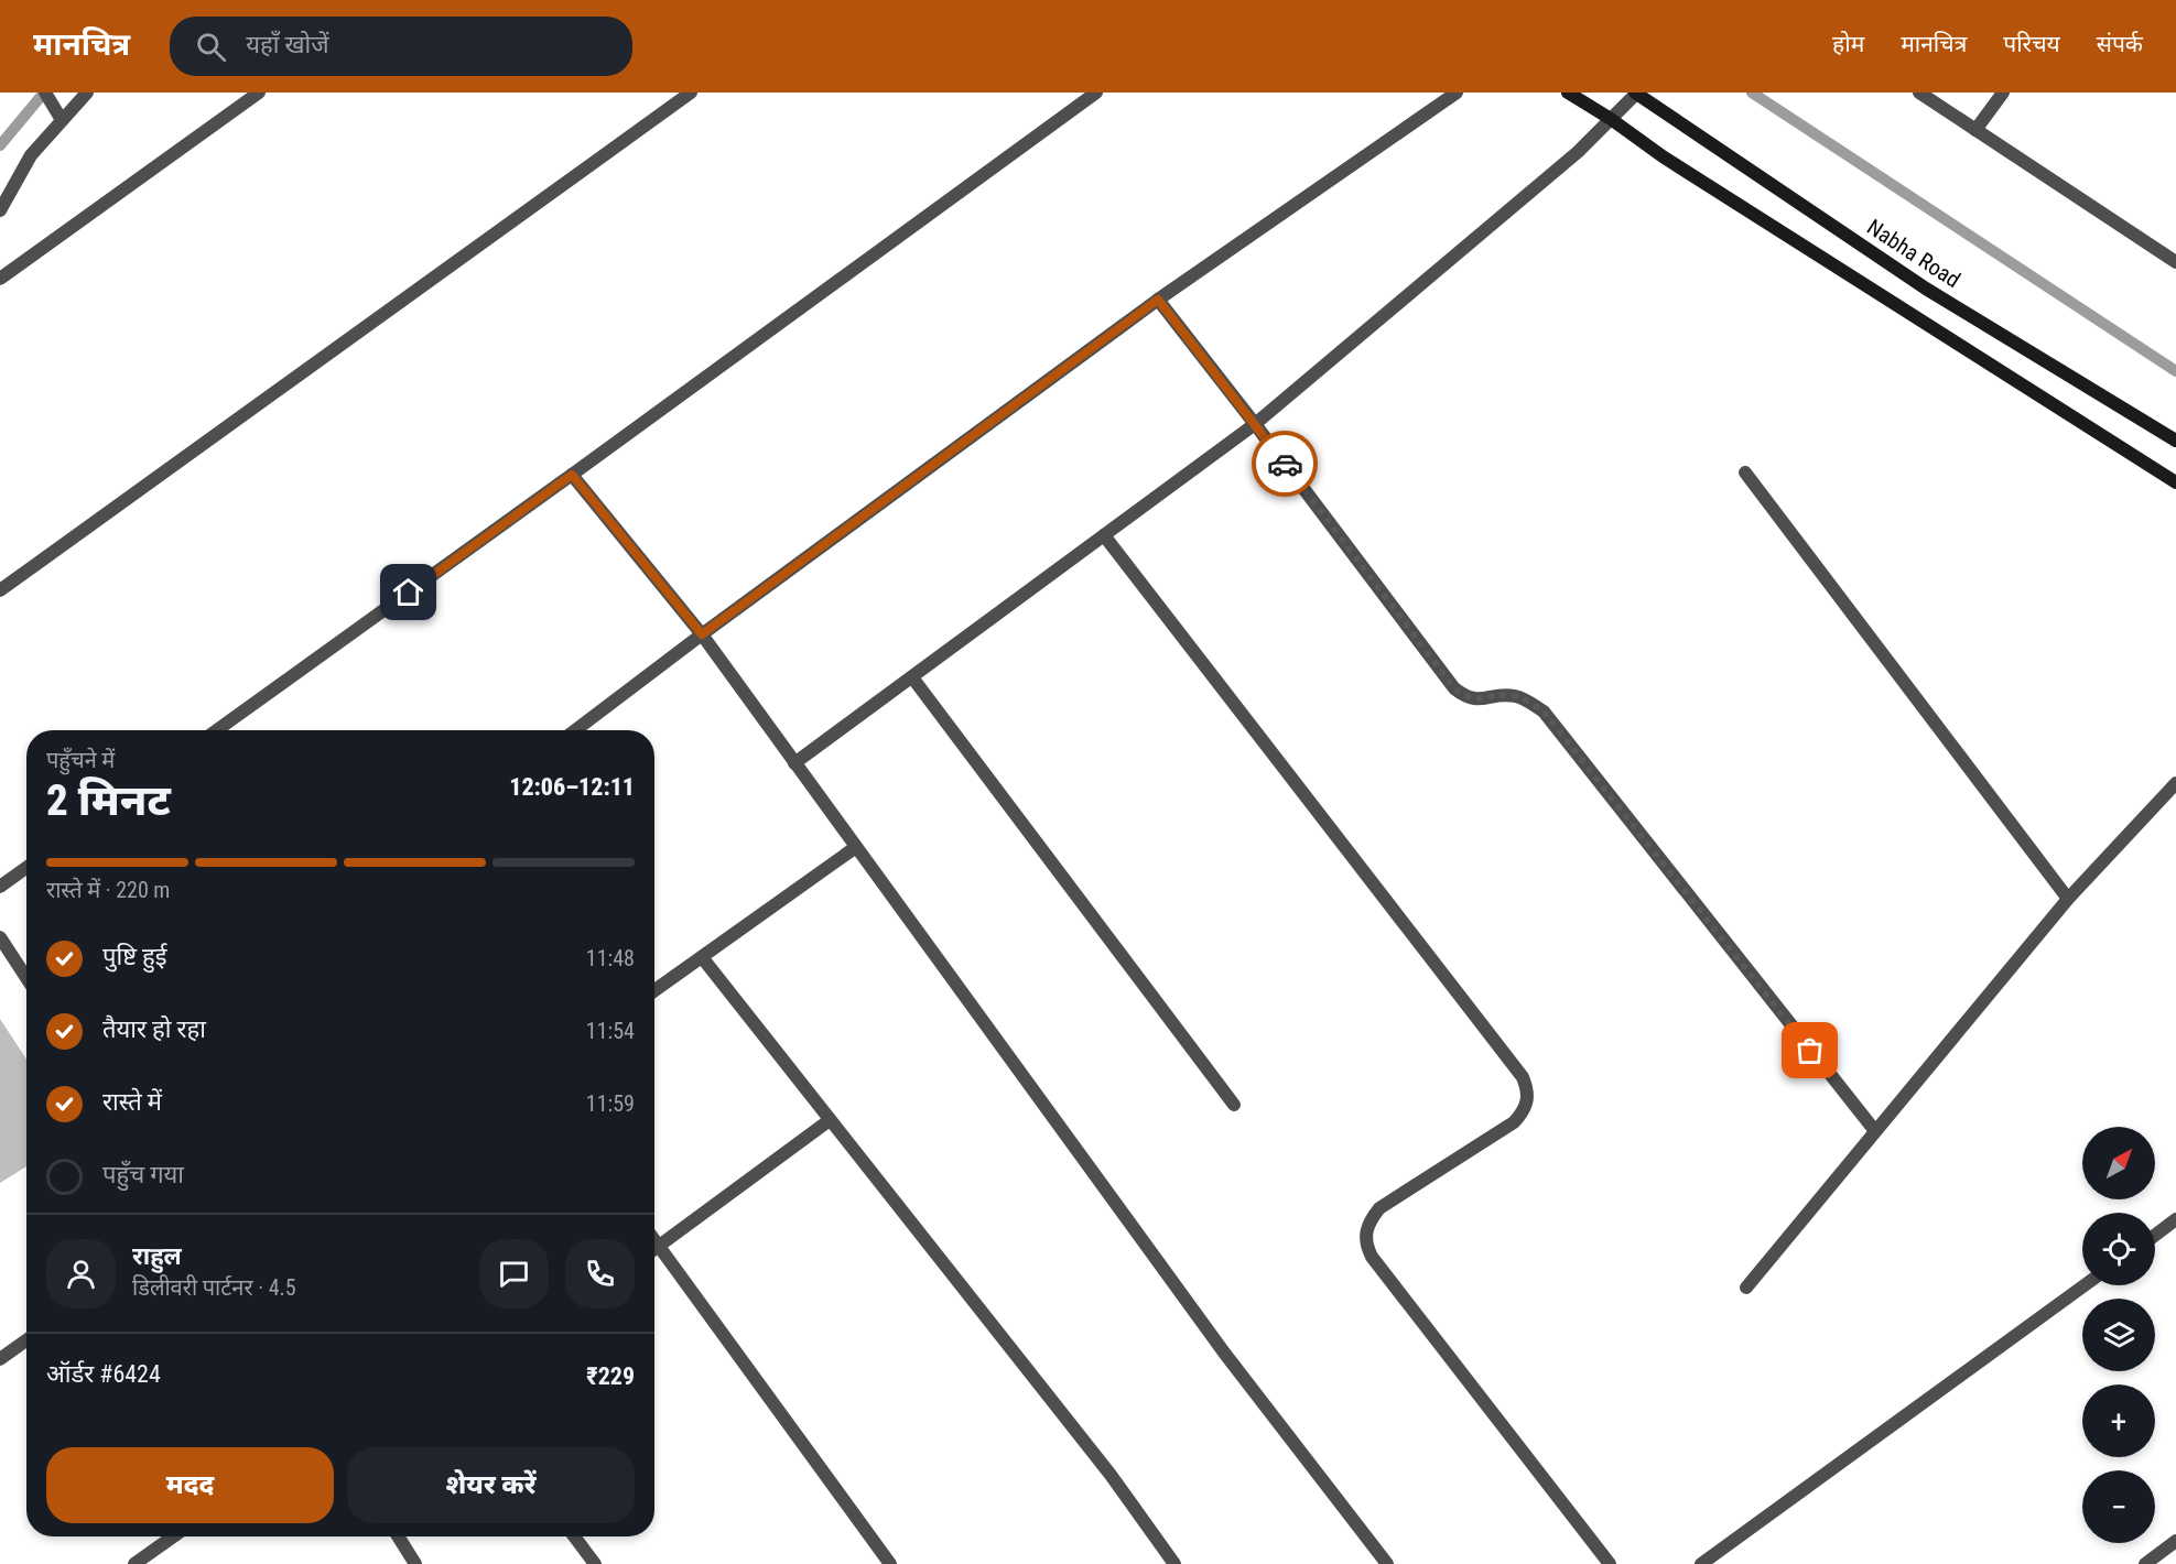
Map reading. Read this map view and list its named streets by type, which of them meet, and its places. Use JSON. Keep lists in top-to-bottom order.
{
  "streets": {
    "main road": ["Nabha Road"]
  },
  "north": "top right",
  "page": {
    "header": "मानचित्र",
    "search": "यहाँ खोजें",
    "nav": [
      "होम",
      "मानचित्र",
      "परिचय",
      "संपर्क"
    ],
    "heading": ["2 मिनट", "पहुँचने में", "12:06–12:11"],
    "panel": [
      "राहुल",
      "डिलीवरी पार्टनर · 4.5",
      "ऑर्डर #6424",
      "₹229"
    ],
    "bar": "रास्ते में · 220 m",
    "list": [
      ["पुष्टि हुई", "11:48"],
      ["तैयार हो रहा", "11:54"],
      ["रास्ते में", "11:59"],
      "पहुँच गया"
    ],
    "map_buttons": ["+", "−"],
    "buttons": ["मदद", "शेयर करें"]
  }
}
